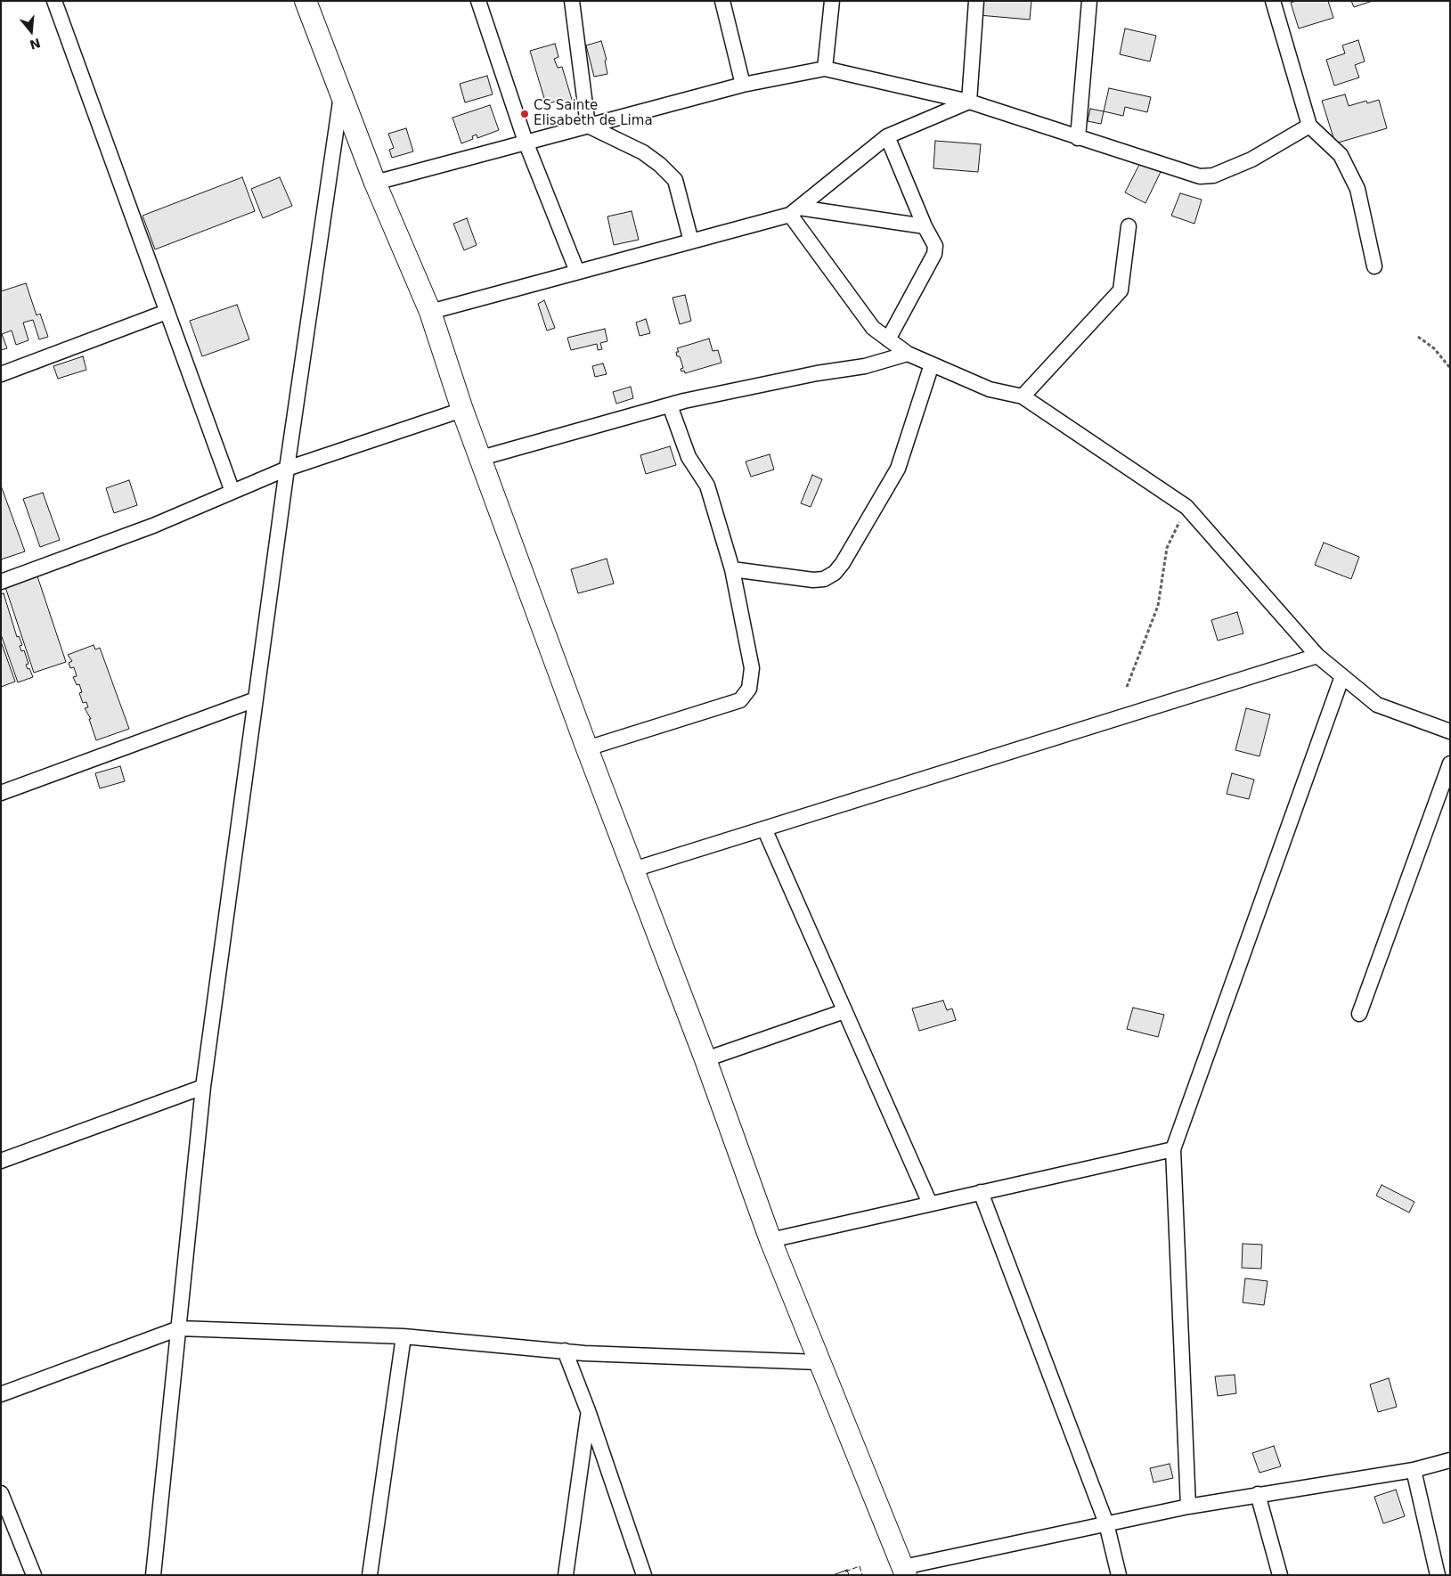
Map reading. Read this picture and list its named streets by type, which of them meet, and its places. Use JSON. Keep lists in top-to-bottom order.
{
  "places": ["CS Sainte Elisabeth de Lima"],
  "north": "bottom"
}
